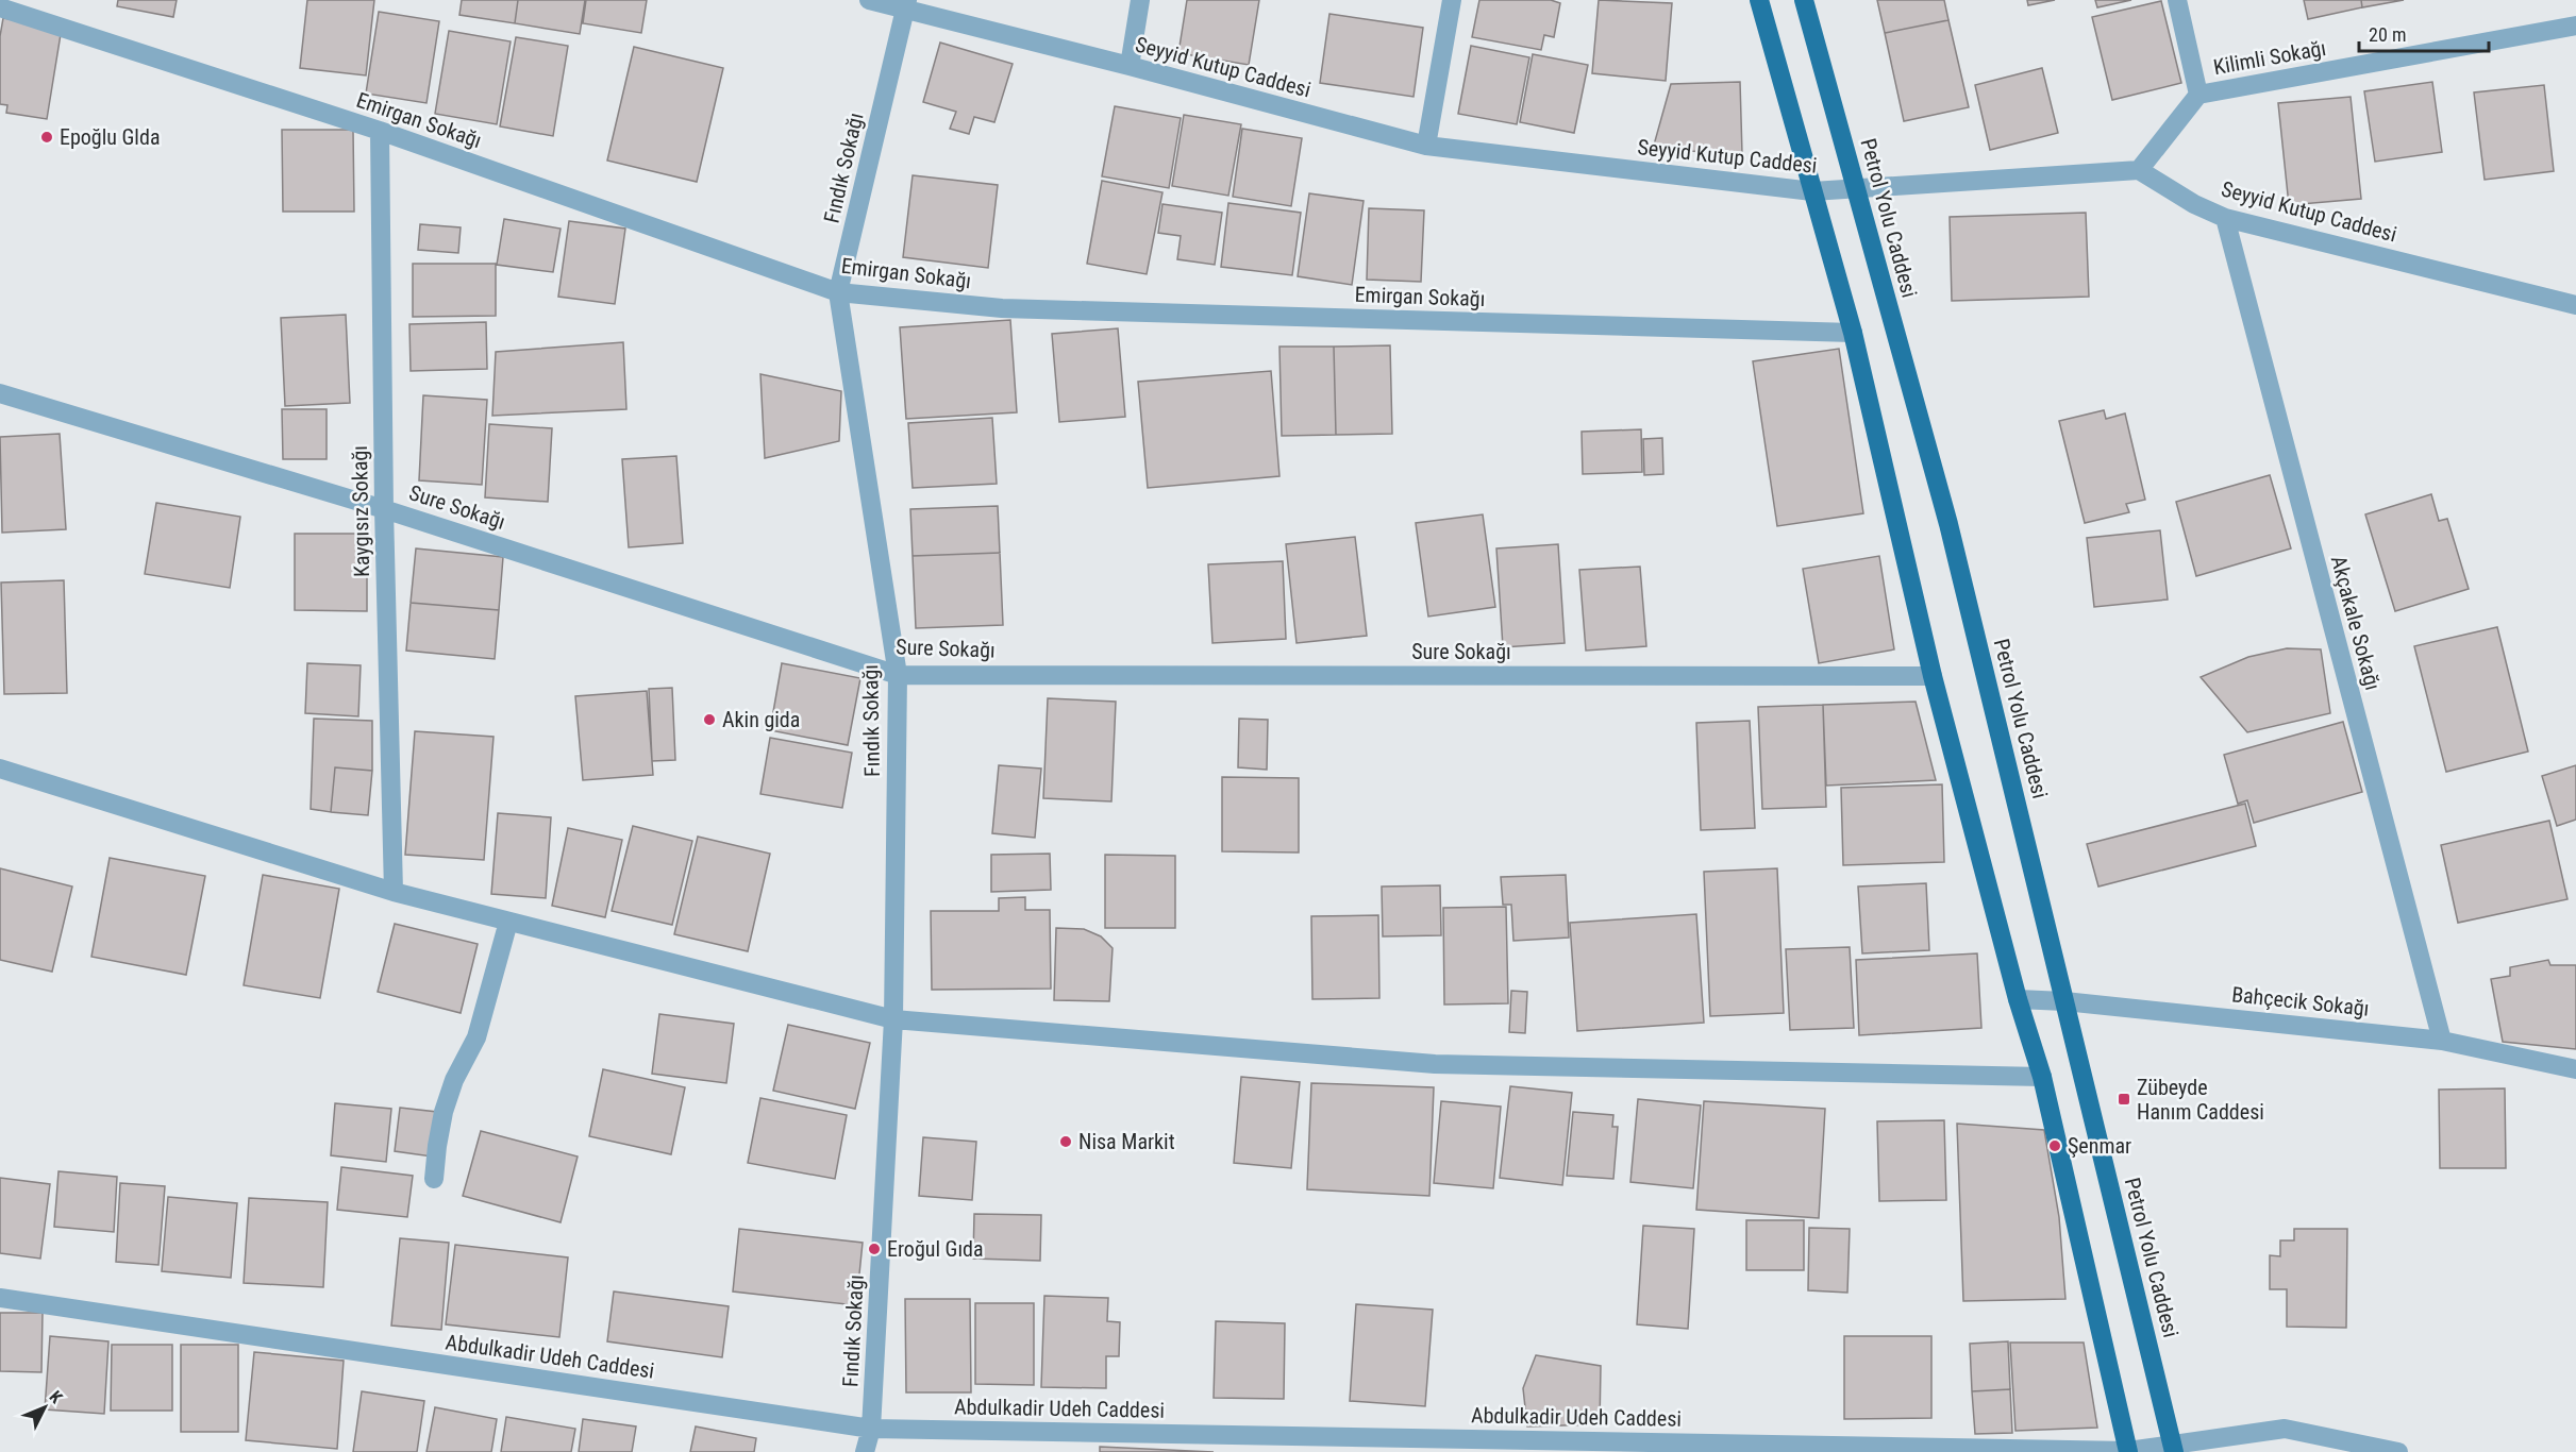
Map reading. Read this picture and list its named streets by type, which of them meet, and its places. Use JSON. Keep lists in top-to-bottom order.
{
  "streets": {
    "main road": ["Petrol Yolu Caddesi"],
    "street": [
      "Kilimli Sokağı",
      "Seyyid Kutup Caddesi",
      "Emirgan Sokağı",
      "Fındık Sokağı",
      "Sure Sokağı",
      "Kaygısız Sokağı",
      "Akçakale Sokağı",
      "Bahçecik Sokağı",
      "Abdulkadir Udeh Caddesi"
    ]
  },
  "crossings": [
    ["Seyyid Kutup Caddesi", "Fındık Sokağı"],
    ["Seyyid Kutup Caddesi", "Petrol Yolu Caddesi"],
    ["Seyyid Kutup Caddesi", "Akçakale Sokağı"],
    ["Emirgan Sokağı", "Fındık Sokağı"],
    ["Emirgan Sokağı", "Kaygısız Sokağı"],
    ["Fındık Sokağı", "Sure Sokağı"],
    ["Fındık Sokağı", "Abdulkadir Udeh Caddesi"],
    ["Petrol Yolu Caddesi", "Bahçecik Sokağı"],
    ["Petrol Yolu Caddesi", "Abdulkadir Udeh Caddesi"],
    ["Sure Sokağı", "Kaygısız Sokağı"],
    ["Akçakale Sokağı", "Bahçecik Sokağı"]
  ],
  "places": {
    "other": [
      "Epoğlu Glda",
      "Akin gida",
      "Nisa Markit",
      "Şenmar",
      "Eroğul Gıda"
    ],
    "transit": ["Zübeyde Hanım Caddesi"]
  },
  "scale_bar": "20 m",
  "north": "top right"
}
